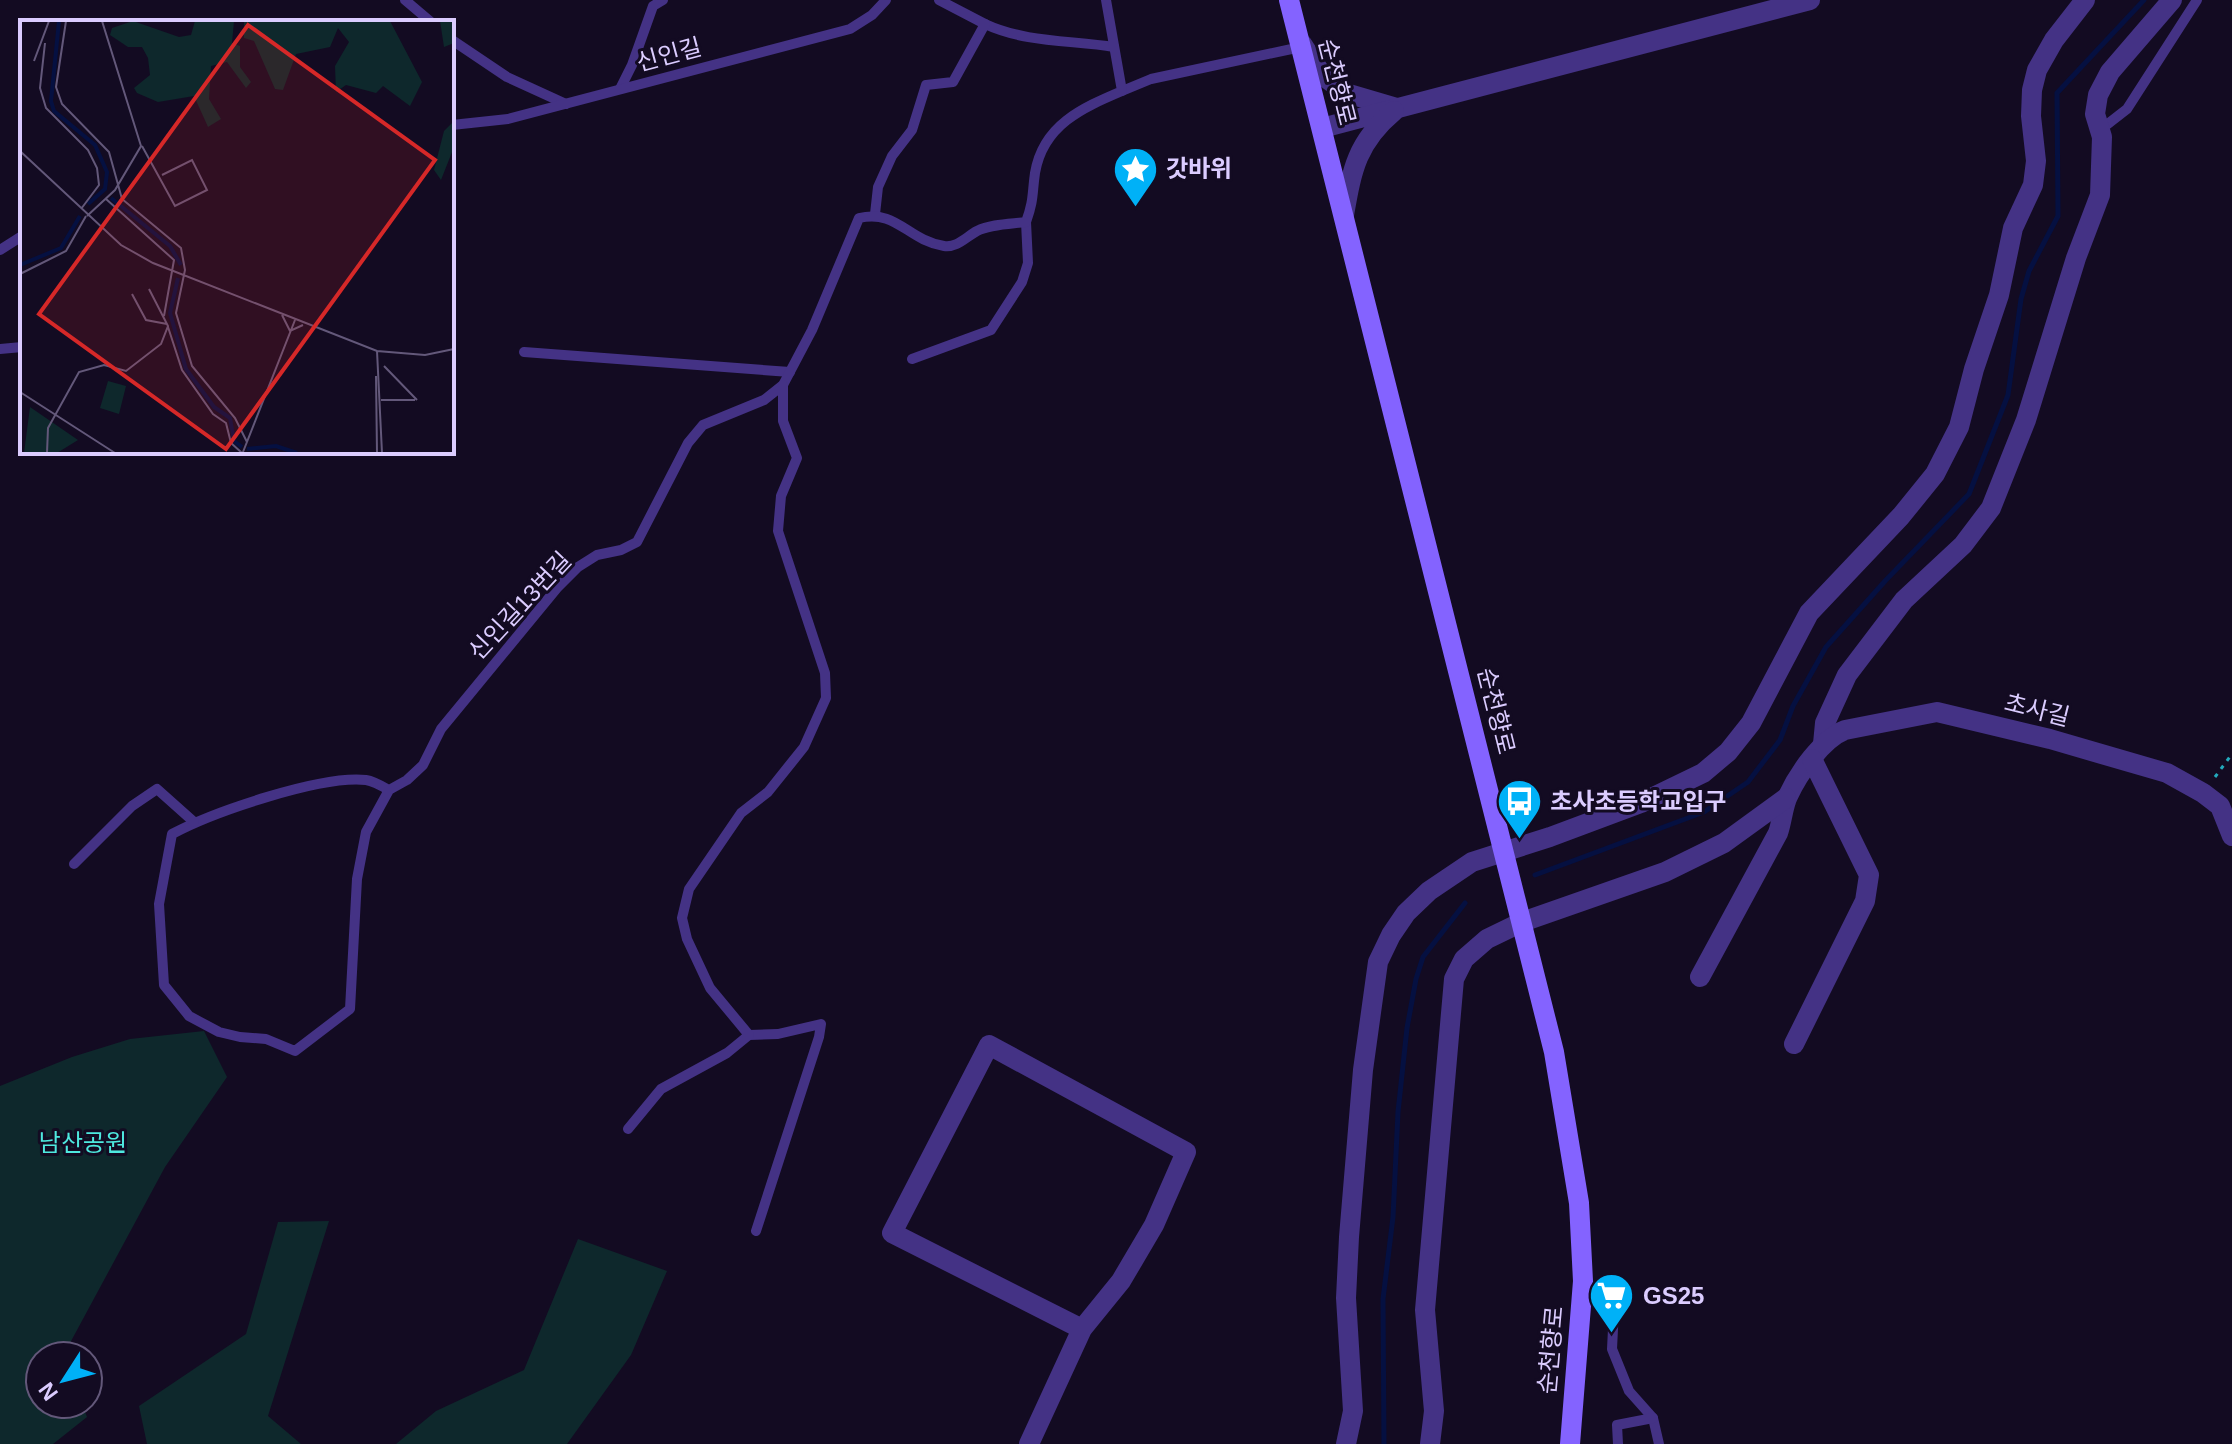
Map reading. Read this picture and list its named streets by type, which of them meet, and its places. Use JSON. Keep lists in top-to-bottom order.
{
  "streets": {
    "main road": ["순천향로"],
    "street": ["초사길"],
    "lane": ["신인길", "신인길13번길"]
  },
  "parks": ["남산공원"],
  "places": {
    "place": ["갓바위"],
    "bus stop": ["초사초등학교입구"],
    "supermarket": ["GS25"]
  },
  "north": "bottom left"
}
